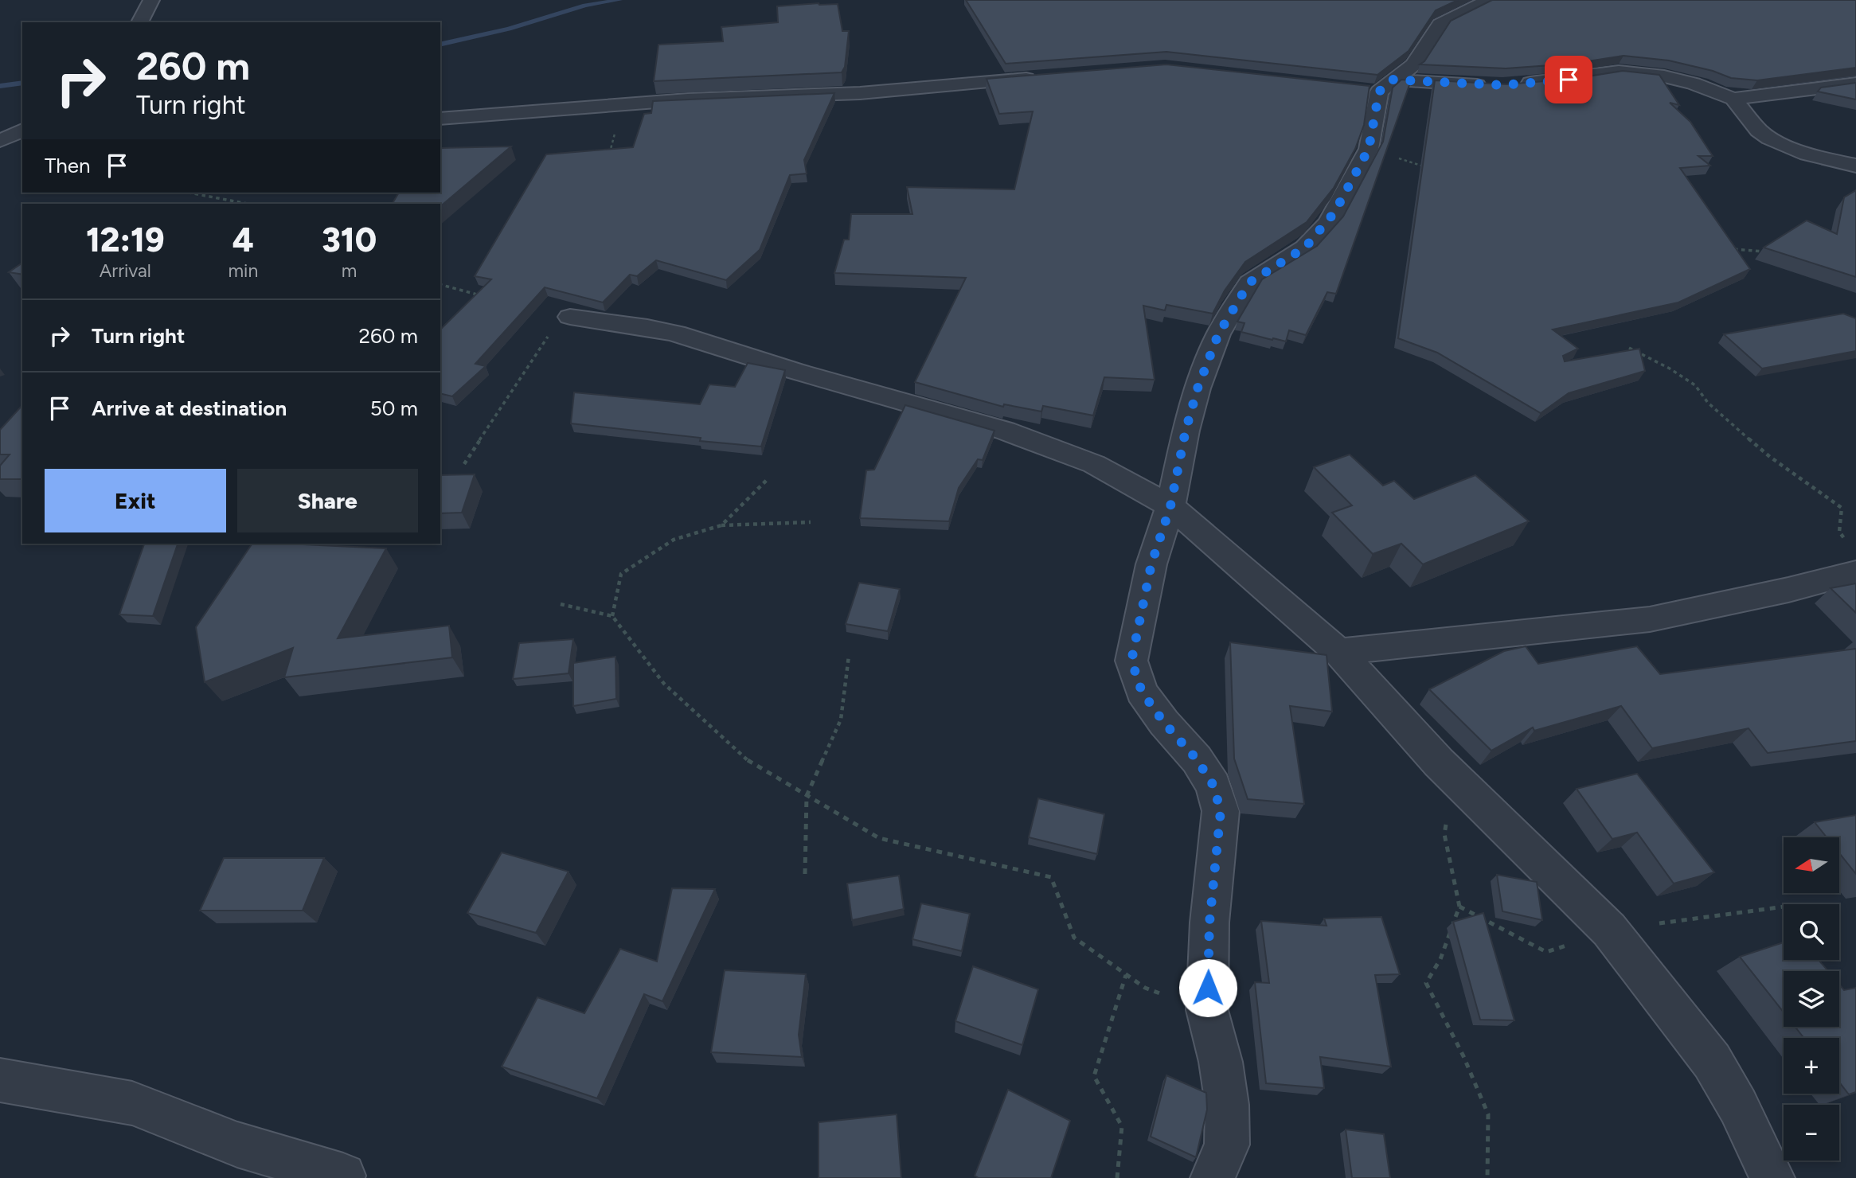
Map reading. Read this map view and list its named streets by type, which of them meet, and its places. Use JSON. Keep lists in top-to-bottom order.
{
  "north": "left",
  "page": {
    "turn": ["260 m", "Turn right"],
    "then": "Then",
    "eta": [
      "12:19",
      "Arrival",
      "4",
      "min",
      "310",
      "m"
    ],
    "list": [
      {
        "name": "Turn right",
        "value": "260 m"
      },
      {
        "name": "Arrive at destination",
        "value": "50 m"
      }
    ],
    "buttons": ["Exit", "Share"],
    "map_buttons": ["+", "−"]
  }
}
